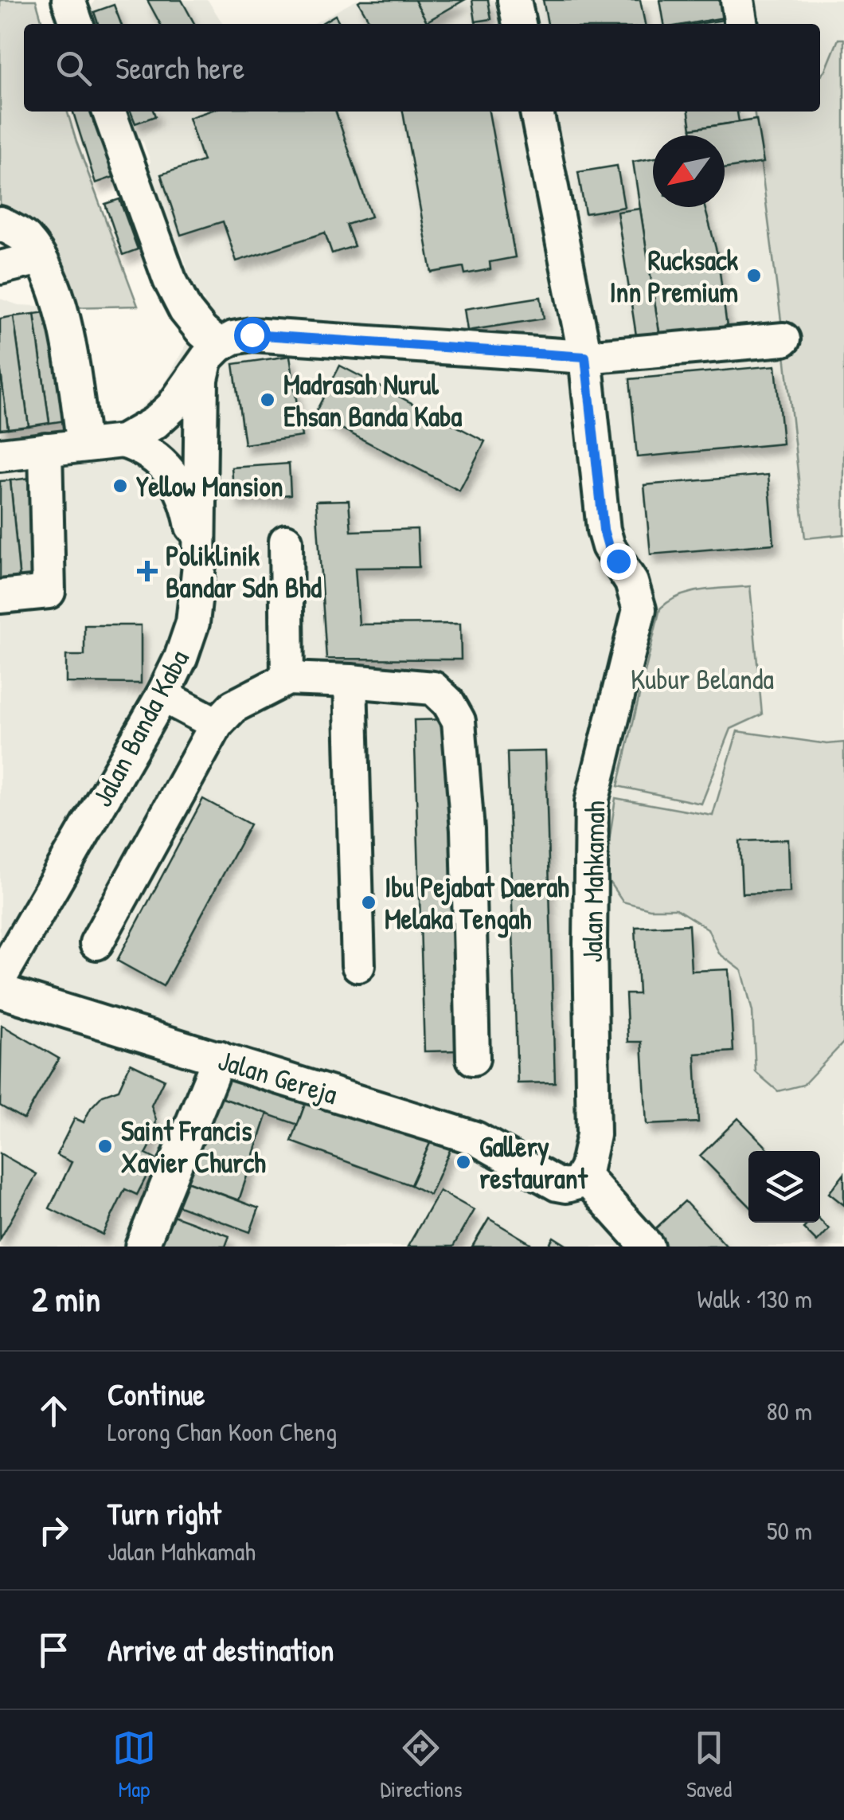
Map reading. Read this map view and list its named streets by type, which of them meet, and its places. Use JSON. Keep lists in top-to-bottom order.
{
  "streets": {
    "street": ["Jalan Banda Kaba", "Jalan Mahkamah", "Jalan Gereja"]
  },
  "crossings": [
    ["Jalan Mahkamah", "Jalan Gereja"]
  ],
  "parks": ["Kubur Belanda"],
  "places": {
    "other": [
      "Rucksack Inn Premium",
      "Madrasah Nurul Ehsan Banda Kaba",
      "Yellow Mansion",
      "Ibu Pejabat Daerah Melaka Tengah",
      "Saint Francis Xavier Church",
      "Gallery restaurant"
    ],
    "health": ["Poliklinik Bandar Sdn Bhd"]
  },
  "north": "bottom left",
  "page": {
    "search": "Search here",
    "heading": ["2 min", "Walk · 130 m"],
    "list": [
      ["Continue", "Lorong Chan Koon Cheng", "80 m"],
      ["Turn right", "Jalan Mahkamah", "50 m"],
      "Arrive at destination"
    ],
    "nav": ["Map", "Directions", "Saved"]
  }
}
